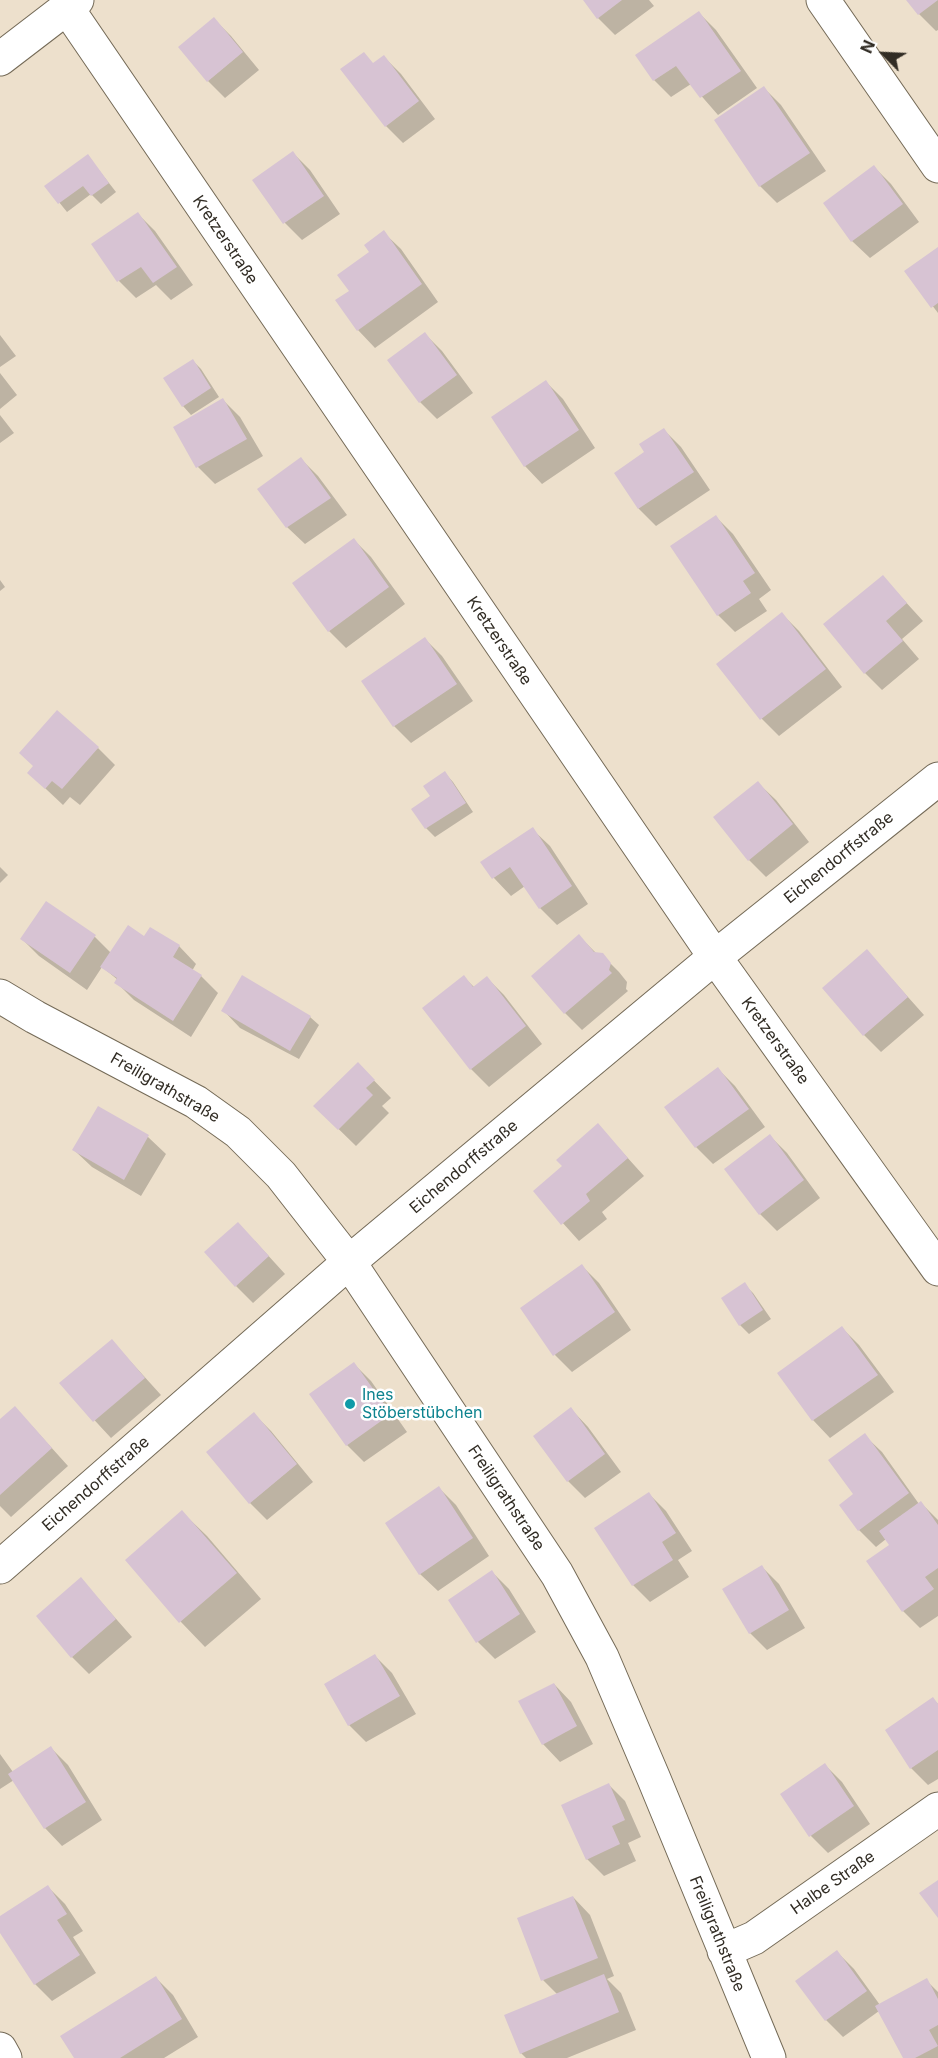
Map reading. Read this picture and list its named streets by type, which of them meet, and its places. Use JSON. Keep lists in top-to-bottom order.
{
  "streets": {
    "street": [
      "Kretzerstraße",
      "Eichendorffstraße",
      "Freiligrathstraße",
      "Halbe Straße"
    ]
  },
  "crossings": [
    ["Kretzerstraße", "Eichendorffstraße"],
    ["Eichendorffstraße", "Freiligrathstraße"],
    ["Freiligrathstraße", "Halbe Straße"]
  ],
  "places": ["Ines Stöberstübchen"],
  "north": "top left"
}
